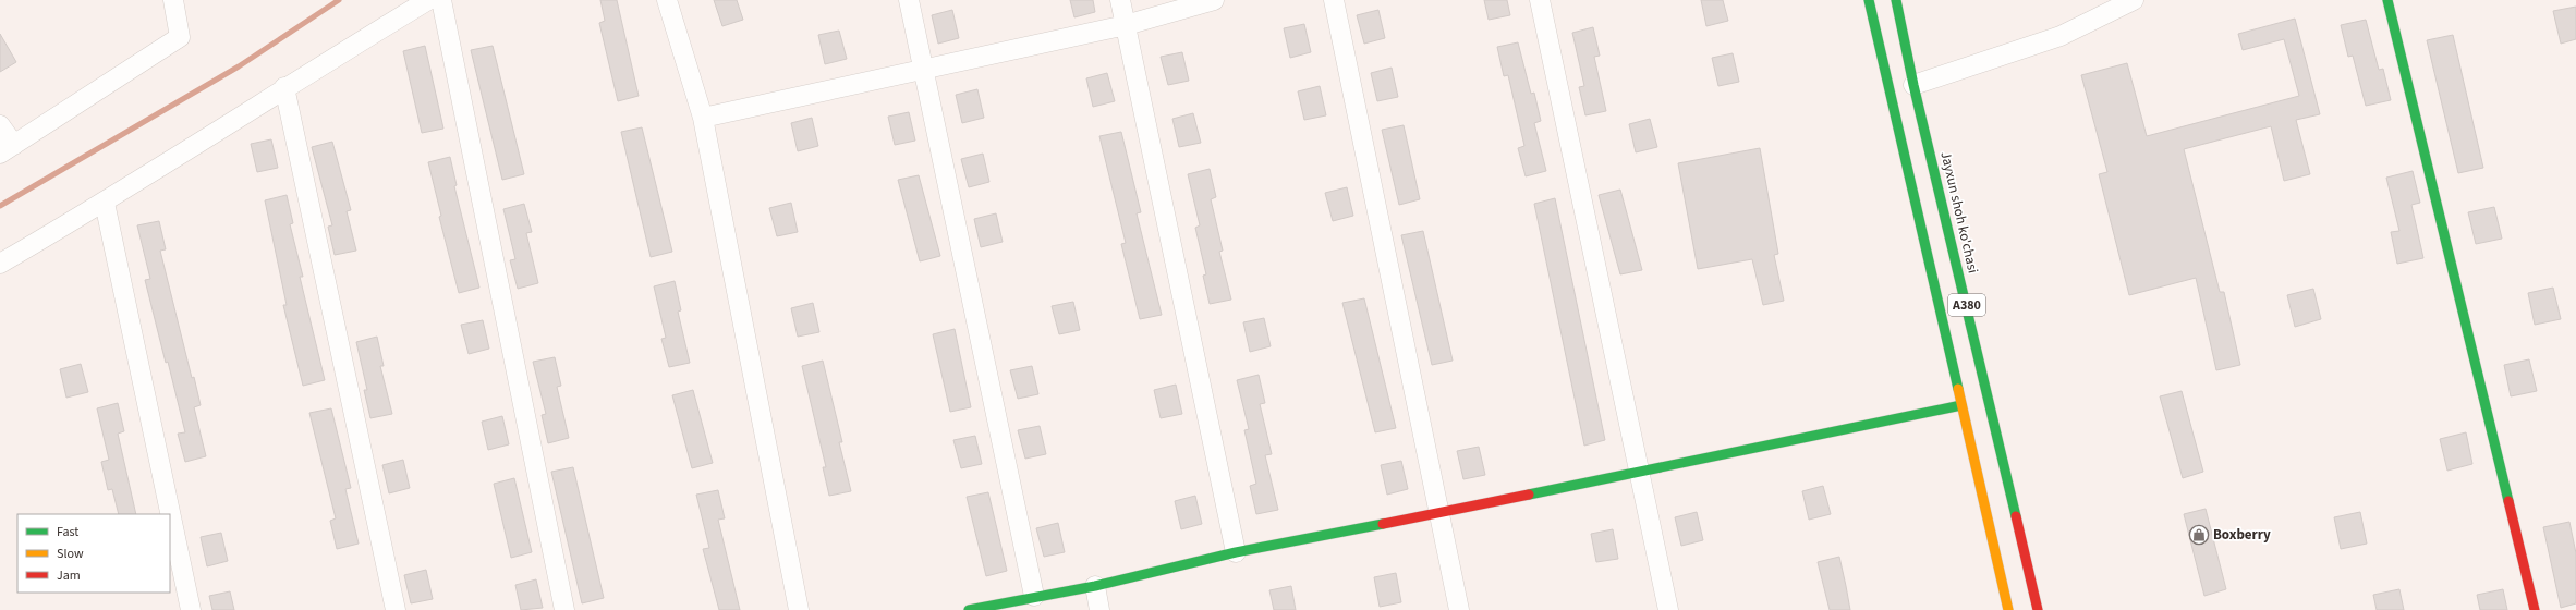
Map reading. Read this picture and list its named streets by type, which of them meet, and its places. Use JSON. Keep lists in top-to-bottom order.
{
  "streets": {
    "main road": ["Jayxun shoh ko'chasi", "A380"]
  },
  "places": {
    "shop": ["Boxberry"]
  },
  "legend": ["Fast", "Slow", "Jam"]
}
